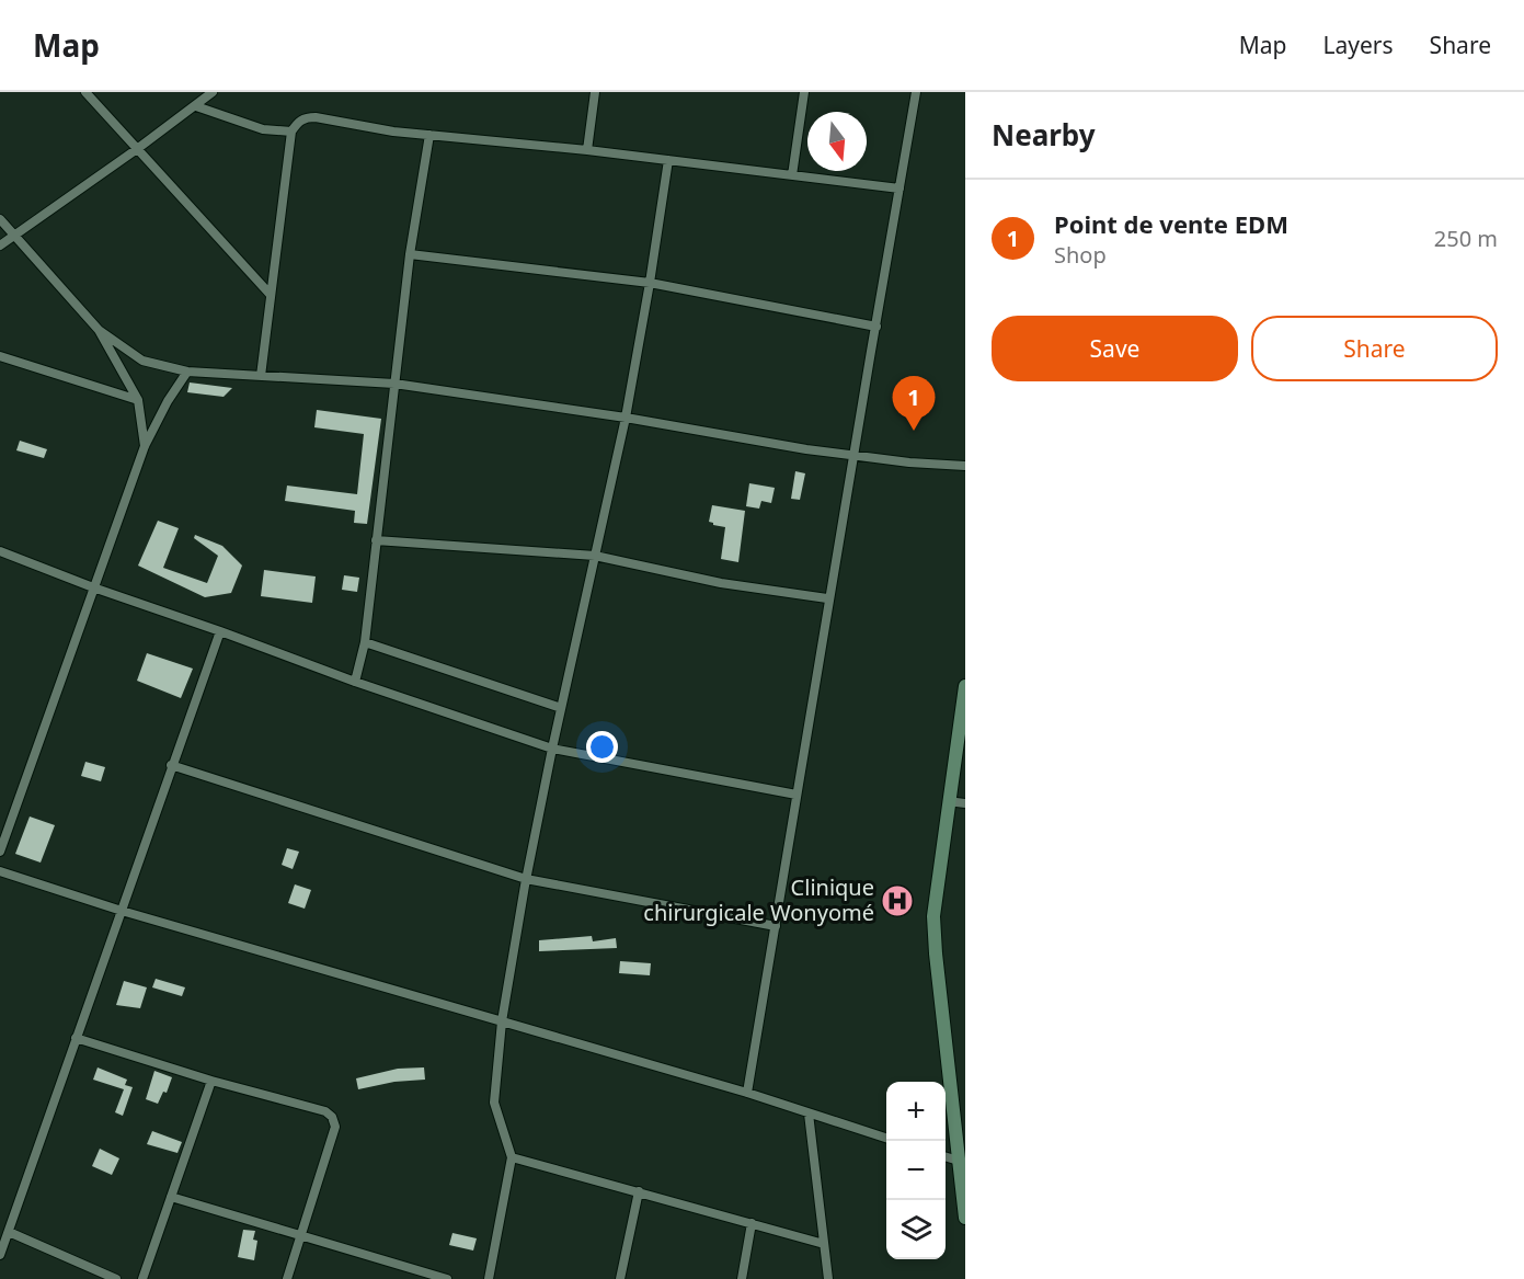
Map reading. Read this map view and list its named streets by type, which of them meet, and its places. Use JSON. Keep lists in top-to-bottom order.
{
  "places": {
    "hospital": ["Clinique chirurgicale Wonyomé"]
  },
  "north": "bottom",
  "page": {
    "header": "Map",
    "nav": ["Map", "Layers", "Share"],
    "heading": "Nearby",
    "list": [
      {
        "mark": "1",
        "name": "Point de vente EDM",
        "note": "Shop",
        "value": "250 m"
      }
    ],
    "buttons": ["Save", "Share"],
    "pins": "1",
    "map_buttons": ["+", "−"]
  }
}
